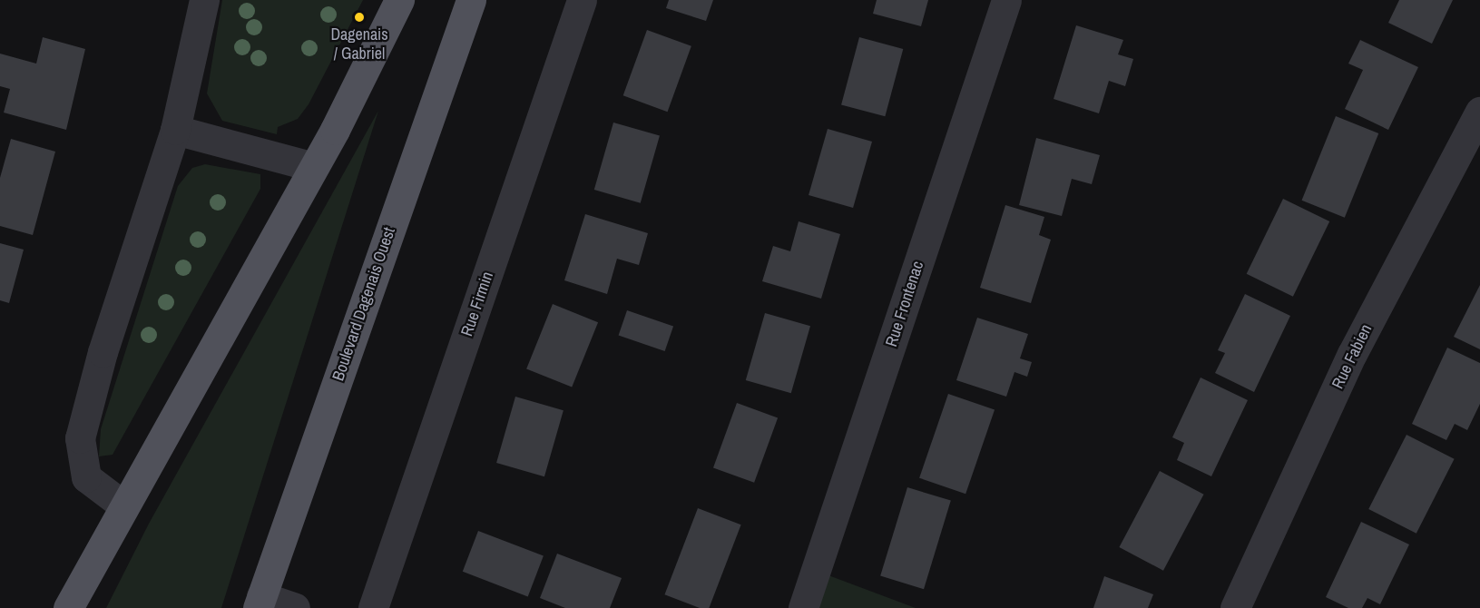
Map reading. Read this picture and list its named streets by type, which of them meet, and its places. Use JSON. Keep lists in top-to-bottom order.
{
  "streets": {
    "main road": ["Boulevard Dagenais Ouest"],
    "street": ["Rue Firmin", "Rue Frontenac", "Rue Fabien"]
  },
  "places": ["Dagenais / Gabriel"]
}
